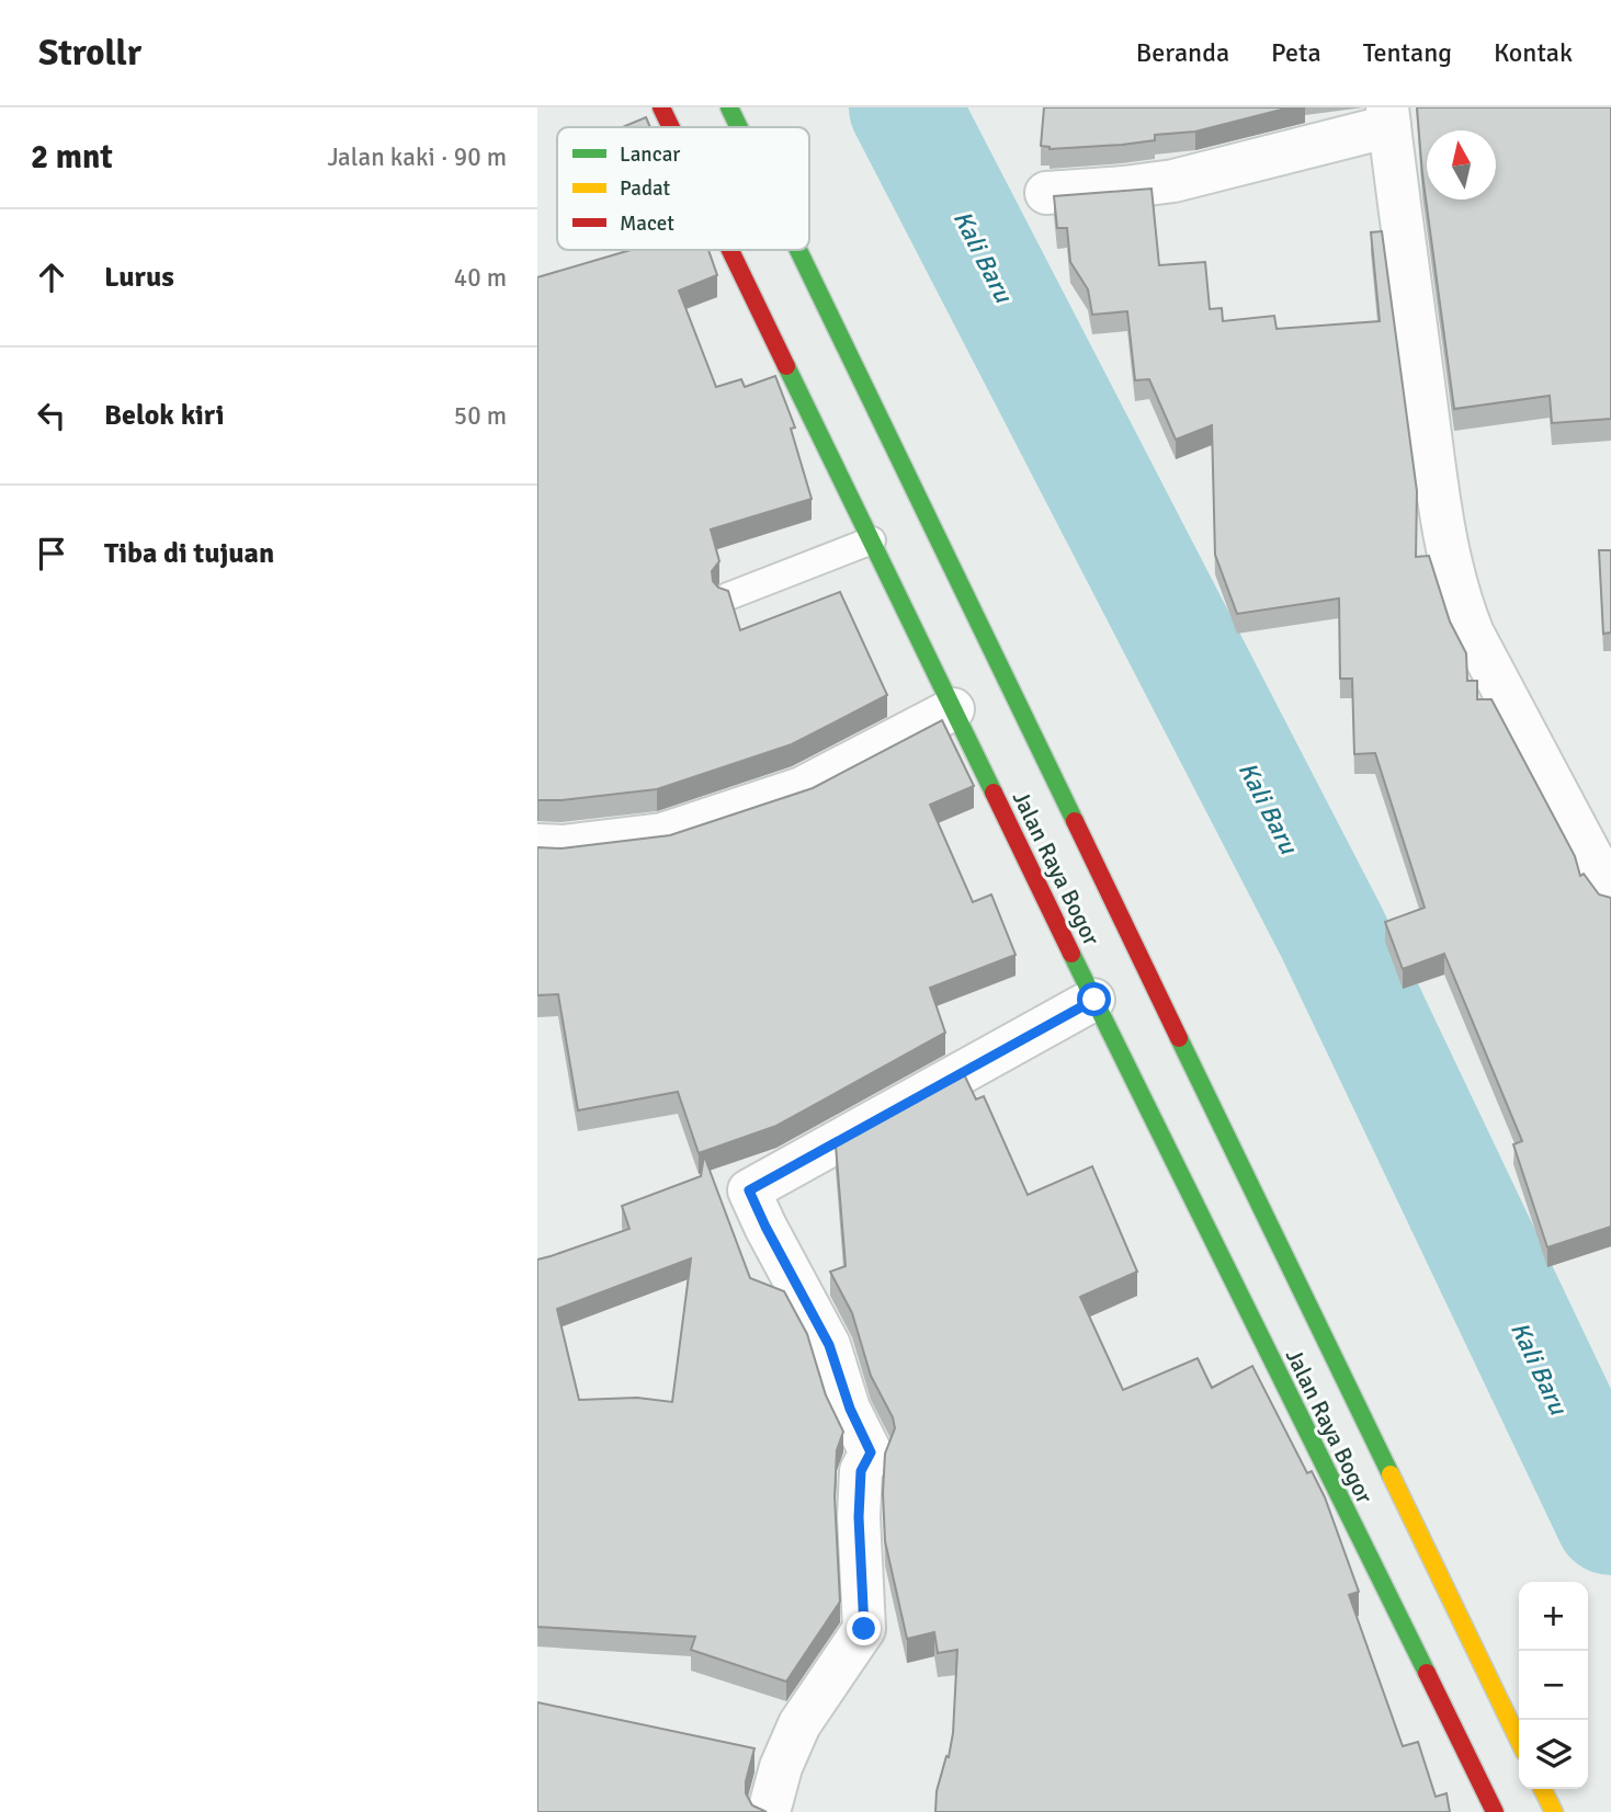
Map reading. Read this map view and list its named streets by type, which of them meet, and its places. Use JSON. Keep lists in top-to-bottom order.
{
  "streets": {
    "highway": ["Jalan Raya Bogor"]
  },
  "water": ["Kali Baru"],
  "legend": ["Lancar", "Padat", "Macet"],
  "north": "top",
  "page": {
    "header": "Strollr",
    "nav": [
      "Beranda",
      "Peta",
      "Tentang",
      "Kontak"
    ],
    "heading": ["2 mnt", "Jalan kaki · 90 m"],
    "list": [
      ["Lurus", "40 m"],
      ["Belok kiri", "50 m"],
      "Tiba di tujuan"
    ],
    "map_buttons": ["+", "−"]
  }
}
